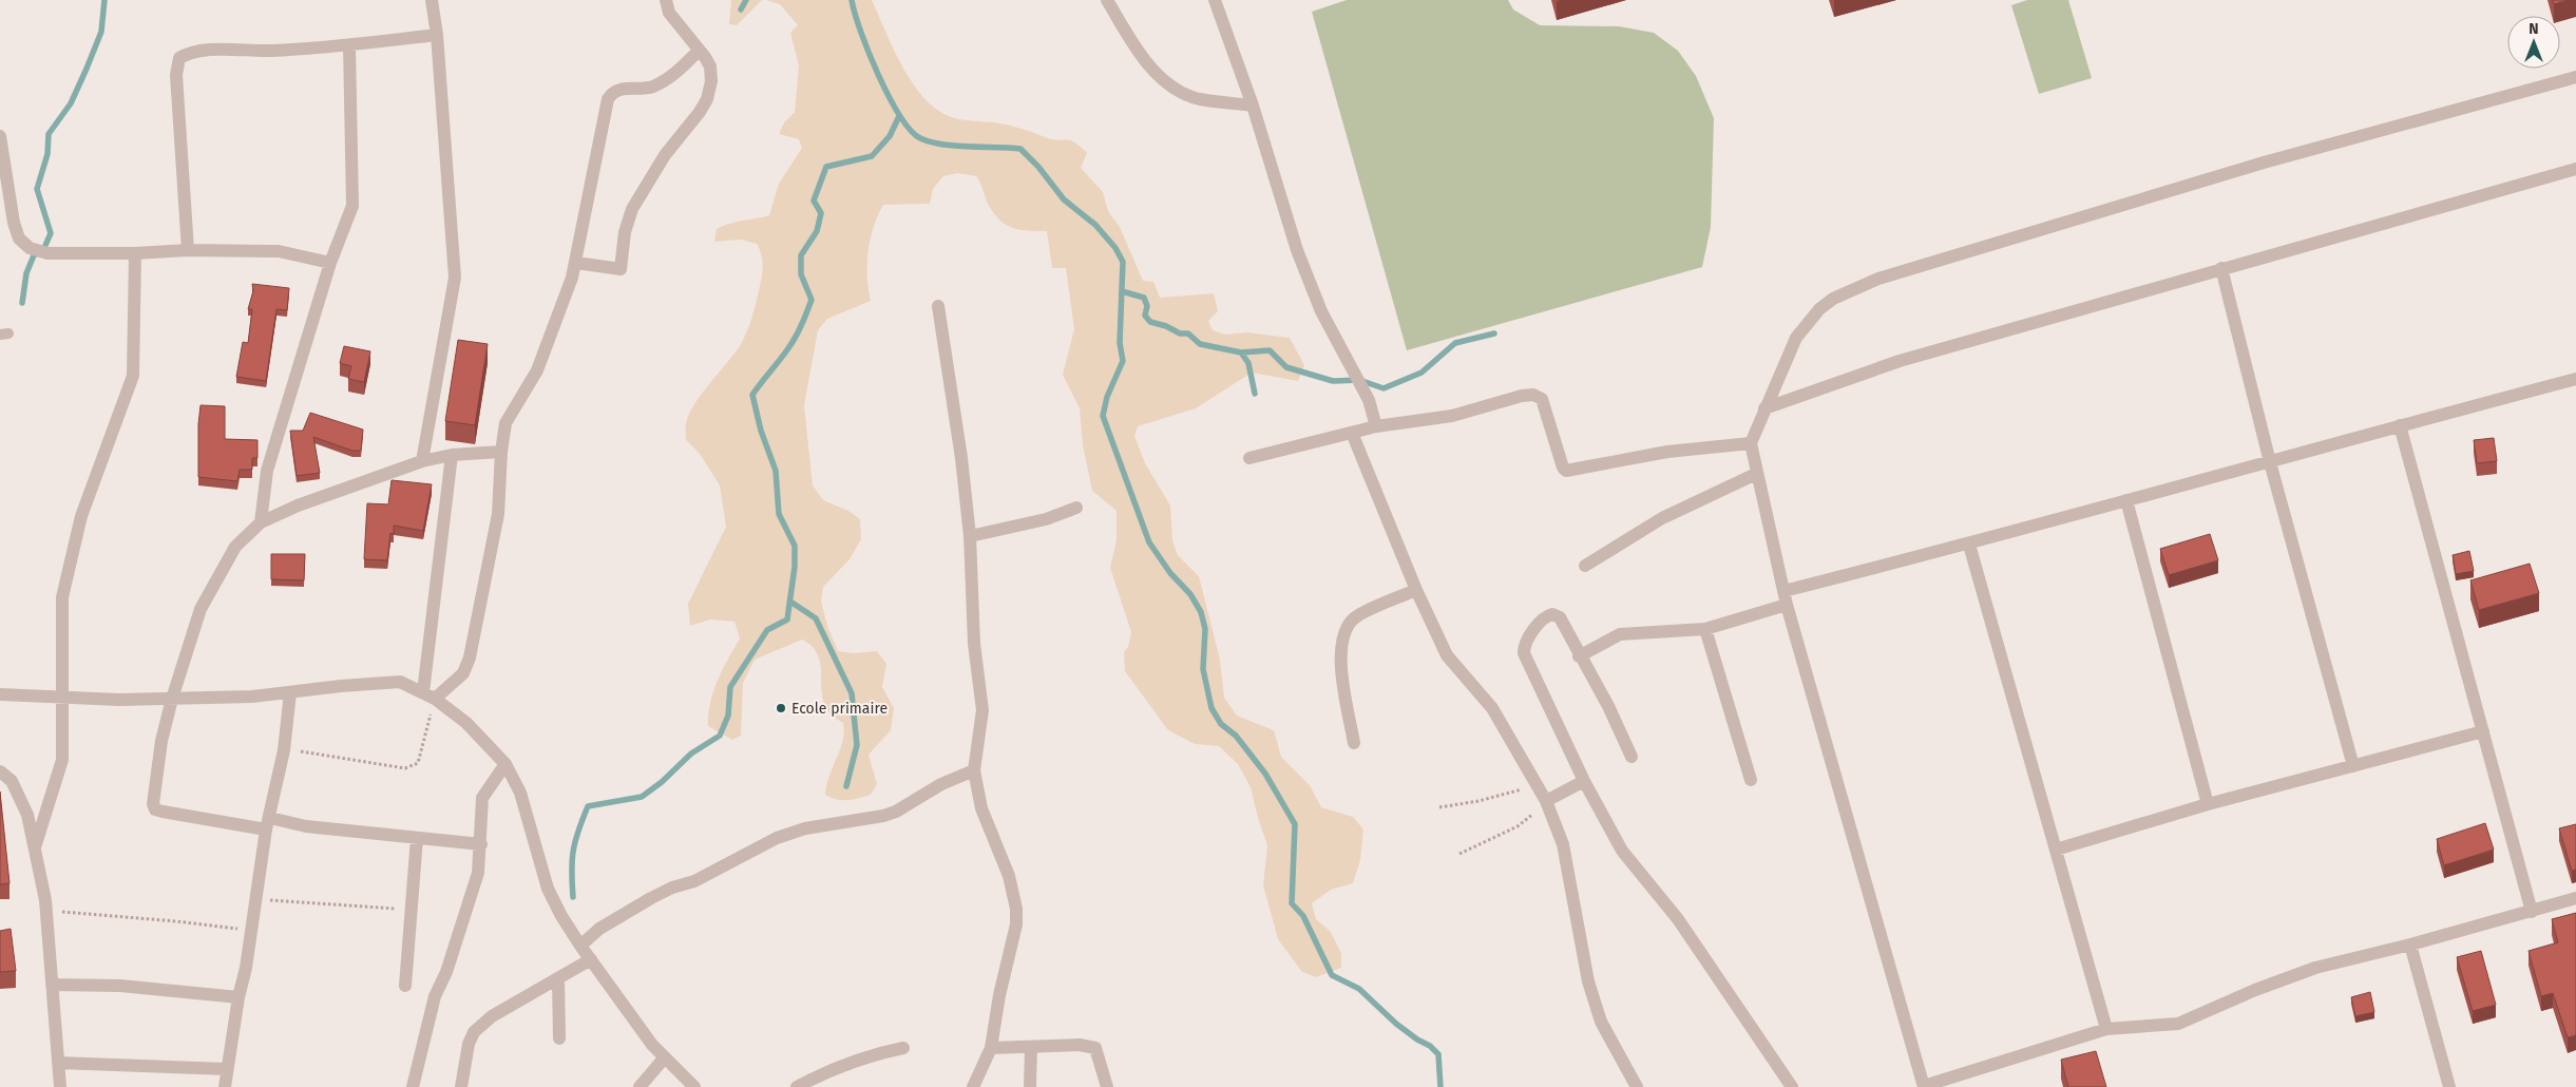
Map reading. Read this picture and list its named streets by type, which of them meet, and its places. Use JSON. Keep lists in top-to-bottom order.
{
  "places": ["Ecole primaire"],
  "north": "top"
}
